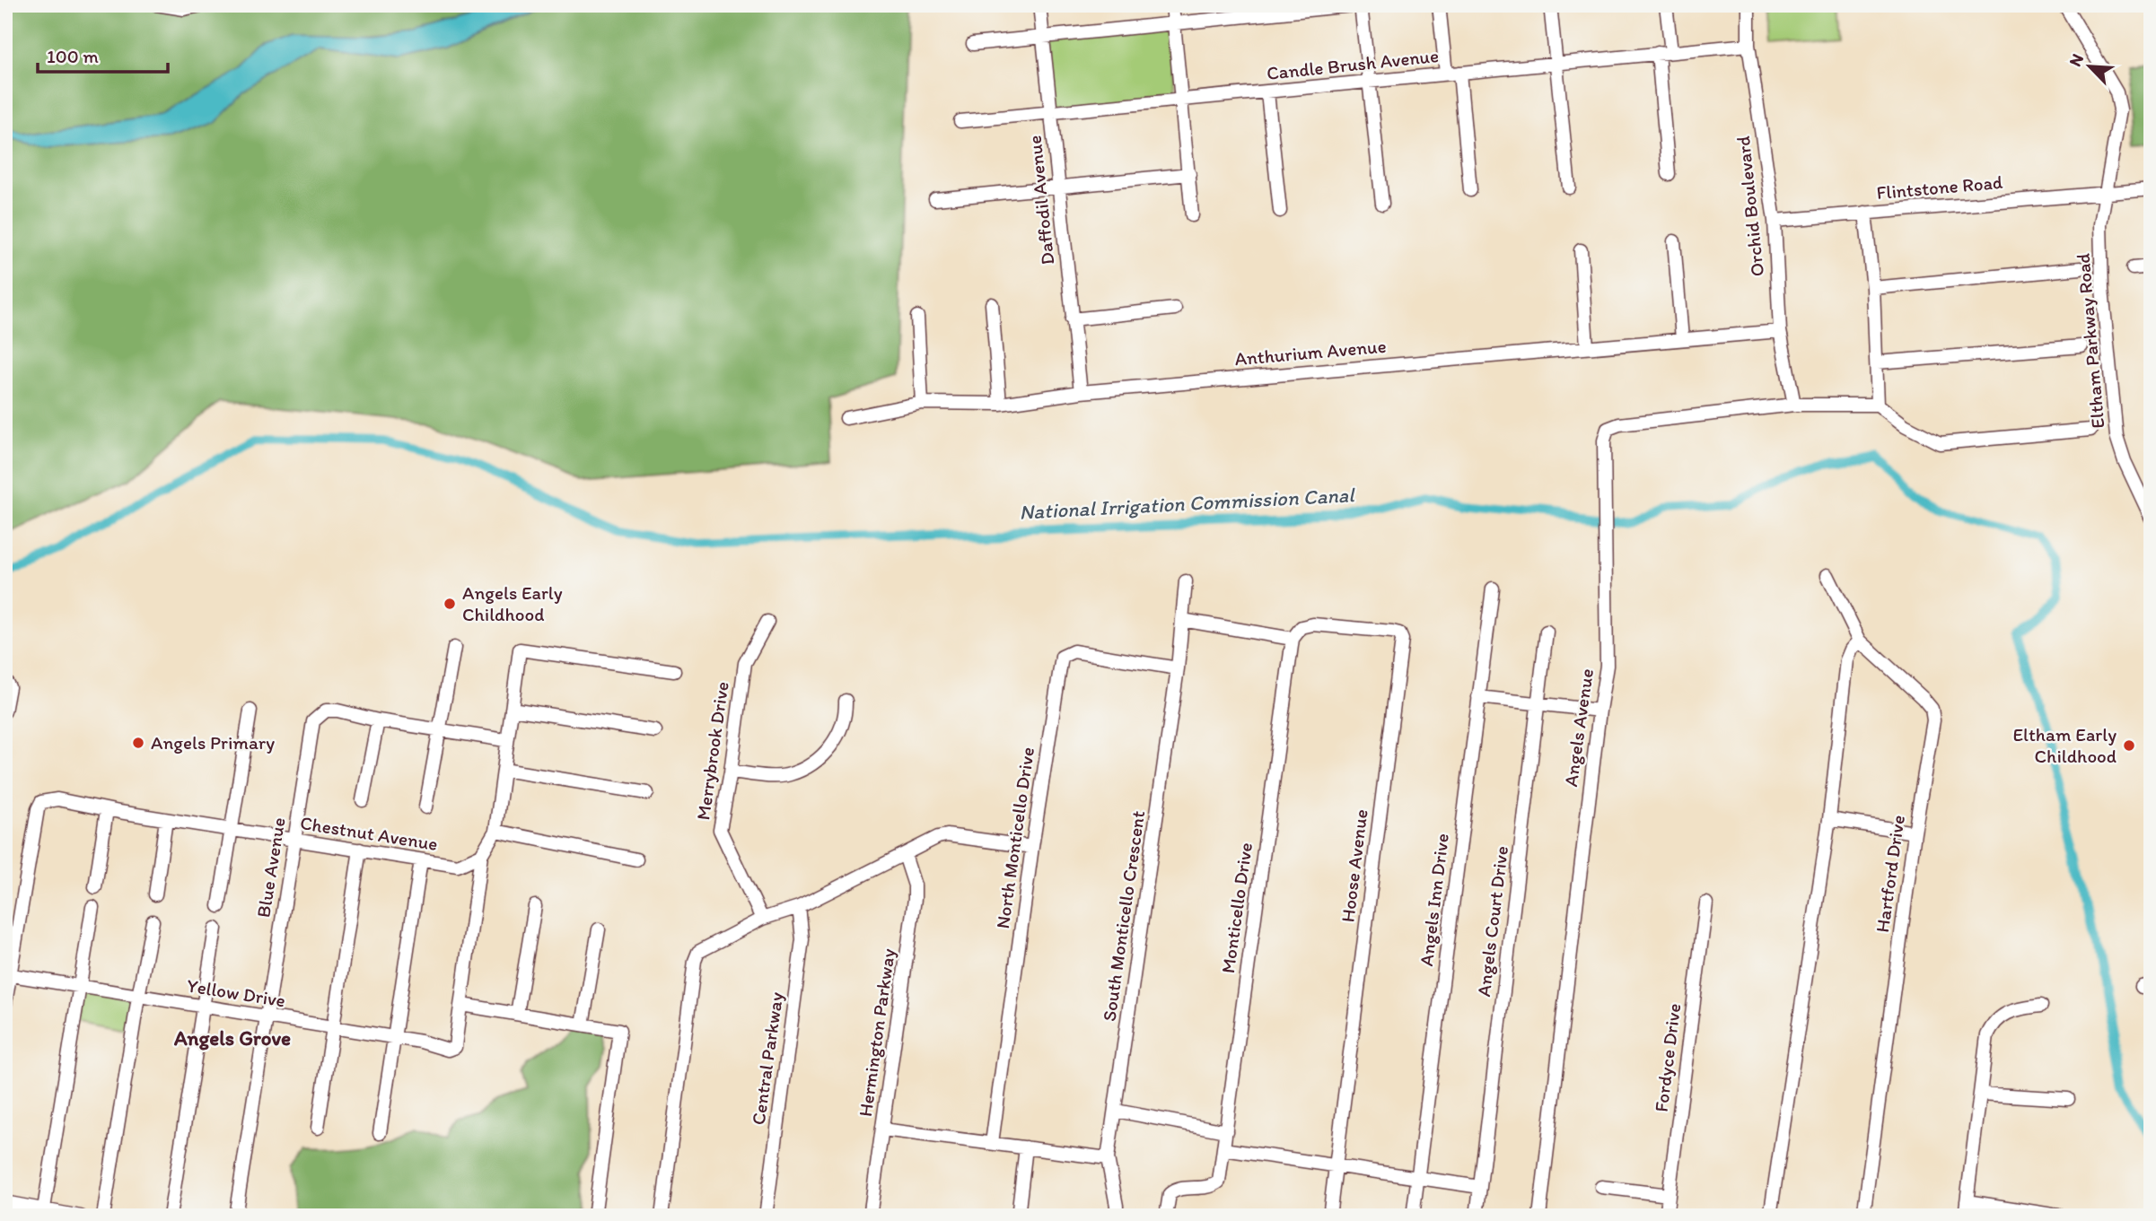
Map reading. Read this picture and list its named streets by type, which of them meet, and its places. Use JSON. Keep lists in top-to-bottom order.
{
  "streets": {
    "street": [
      "Candle Brush Avenue",
      "Flintstone Road",
      "Daffodil Avenue",
      "Orchid Boulevard",
      "Eltham Parkway Road",
      "Anthurium Avenue",
      "Angels Avenue",
      "Merrybrook Drive",
      "Chestnut Avenue",
      "North Monticello Drive",
      "Hoose Avenue",
      "Blue Avenue",
      "Hartford Drive",
      "Angels Inn Drive",
      "Monticello Drive",
      "South Monticello Crescent",
      "Angels Court Drive",
      "Yellow Drive",
      "Hermington Parkway",
      "Fordyce Drive",
      "Central Parkway"
    ]
  },
  "crossings": [
    ["Candle Brush Avenue", "Daffodil Avenue"],
    ["Candle Brush Avenue", "Orchid Boulevard"],
    ["Flintstone Road", "Orchid Boulevard"],
    ["Flintstone Road", "Eltham Parkway Road"],
    ["Daffodil Avenue", "Anthurium Avenue"],
    ["Orchid Boulevard", "Anthurium Avenue"],
    ["Orchid Boulevard", "Angels Avenue"],
    ["Chestnut Avenue", "Blue Avenue"],
    ["Chestnut Avenue", "Yellow Drive"],
    ["North Monticello Drive", "South Monticello Crescent"],
    ["Hoose Avenue", "Monticello Drive"],
    ["Blue Avenue", "Yellow Drive"]
  ],
  "districts": ["Angels Grove"],
  "water": ["National Irrigation Commission Canal"],
  "places": ["Angels Early Childhood", "Angels Primary", "Eltham Early Childhood"],
  "scale_bar": "100 m",
  "north": "top left"
}
